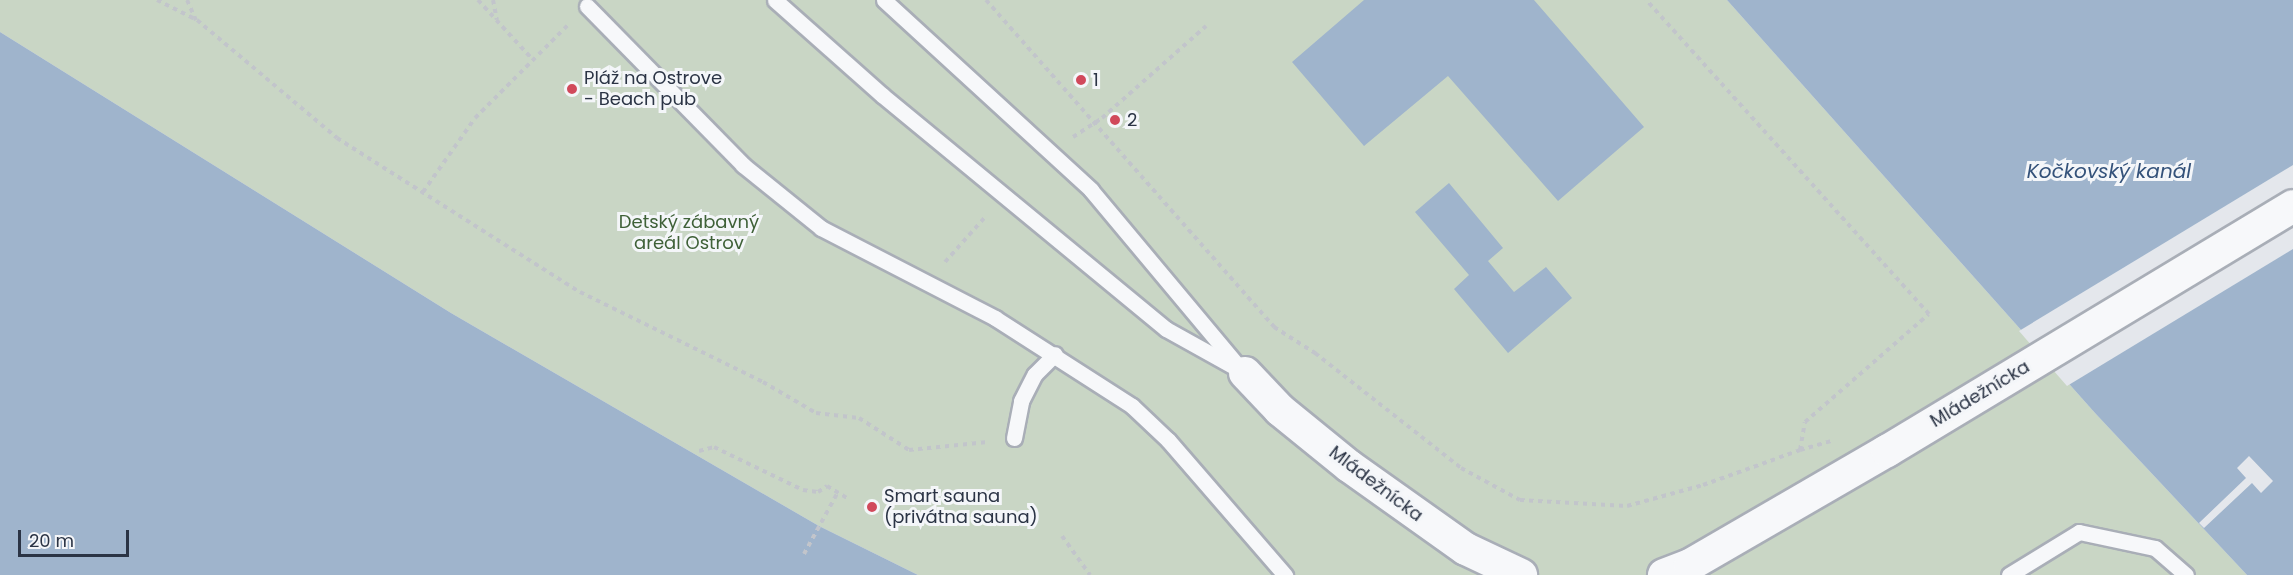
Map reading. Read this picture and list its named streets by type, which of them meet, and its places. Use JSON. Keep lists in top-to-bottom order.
{
  "streets": {
    "street": ["Mládežnícka"]
  },
  "water": ["Kočkovský kanál"],
  "parks": ["Detský zábavný areál Ostrov"],
  "places": [
    "1",
    "Pláž na Ostrove - Beach pub",
    "2",
    "Smart sauna (privátna sauna)"
  ],
  "scale_bar": "20 m"
}
